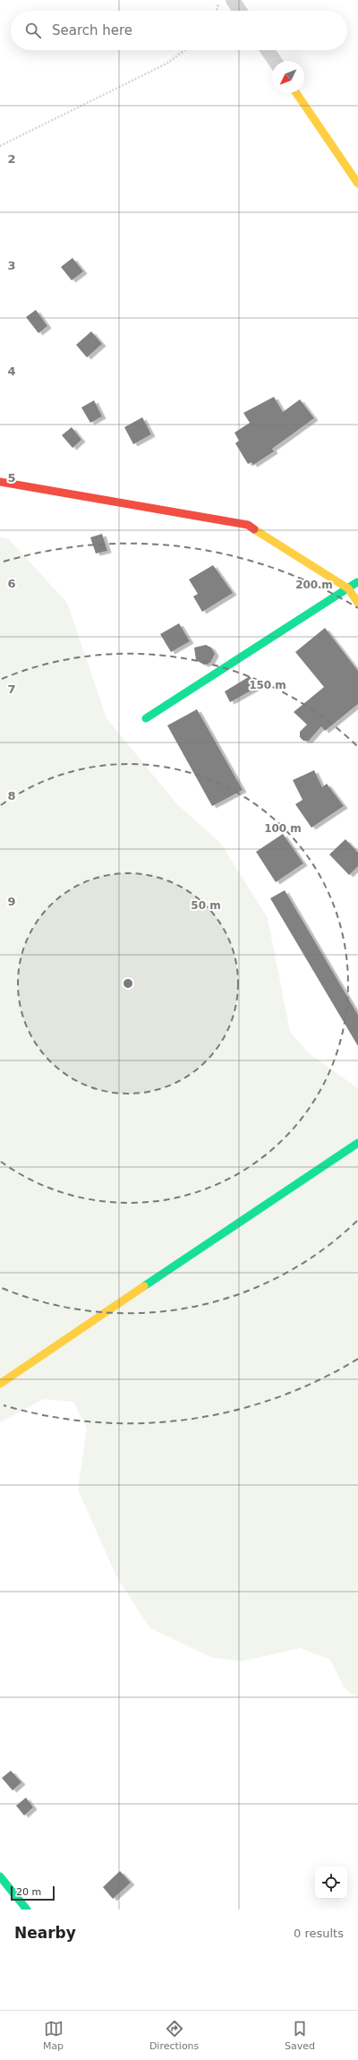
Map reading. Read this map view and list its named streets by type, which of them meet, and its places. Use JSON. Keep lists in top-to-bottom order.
{
  "scale_bar": "20 m",
  "north": "bottom left",
  "page": {
    "search": "Search here",
    "scale": "20 m",
    "heading": ["Nearby", "0 results"],
    "nav": ["Map", "Directions", "Saved"]
  },
  "grid": {
    "rows": [
      "2",
      "3",
      "4",
      "5",
      "6",
      "7",
      "8",
      "9"
    ]
  },
  "rings": [
    "200 m",
    "150 m",
    "100 m",
    "50 m"
  ]
}
